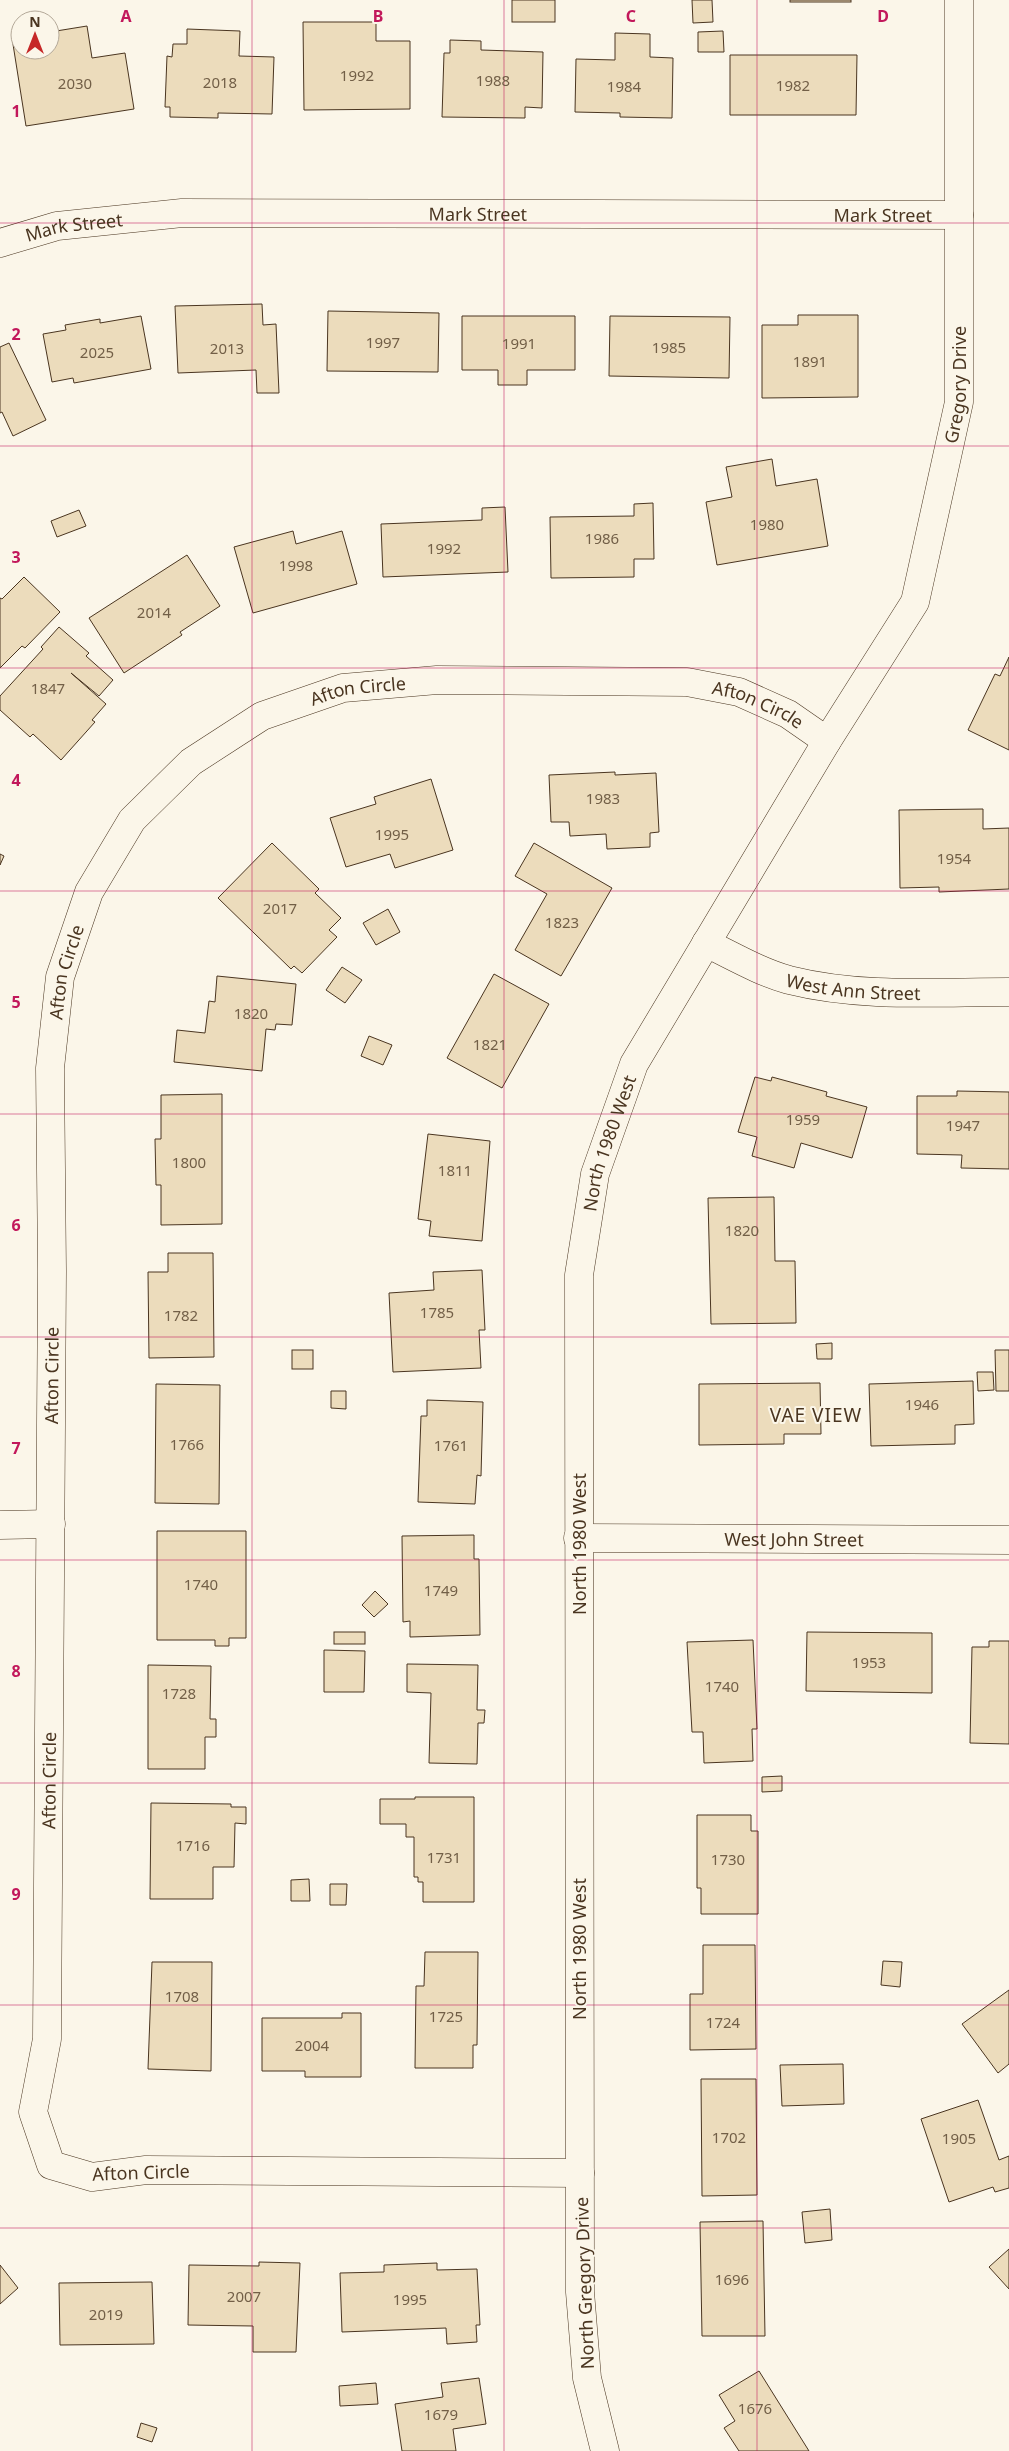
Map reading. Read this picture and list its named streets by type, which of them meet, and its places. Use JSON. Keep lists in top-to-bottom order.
{
  "streets": {
    "street": [
      "Mark Street",
      "Gregory Drive",
      "Afton Circle",
      "West Ann Street",
      "North 1980 West",
      "West John Street",
      "North Gregory Drive"
    ]
  },
  "crossings": [
    ["Mark Street", "Gregory Drive"],
    ["Gregory Drive", "Afton Circle"],
    ["Gregory Drive", "West Ann Street"],
    ["Gregory Drive", "North 1980 West"],
    ["Afton Circle", "North 1980 West"],
    ["Afton Circle", "North Gregory Drive"],
    ["West Ann Street", "North 1980 West"],
    ["North 1980 West", "West John Street"],
    ["North 1980 West", "North Gregory Drive"]
  ],
  "districts": ["VAE VIEW"],
  "house_numbers": [
    "1992",
    "1988",
    "2018",
    "2030",
    "1982",
    "1984",
    "1997",
    "1991",
    "1985",
    "2013",
    "2025",
    "1891",
    "1980",
    "1986",
    "1992",
    "1998",
    "2014",
    "1847",
    "1983",
    "1995",
    "1954",
    "2017",
    "1823",
    "1820",
    "1821",
    "1959",
    "1947",
    "1800",
    "1811",
    "1820",
    "1785",
    "1782",
    "1946",
    "1766",
    "1761",
    "1740",
    "1749",
    "1953",
    "1740",
    "1728",
    "1716",
    "1731",
    "1730",
    "1708",
    "1725",
    "1724",
    "2004",
    "1702",
    "1905",
    "1696",
    "2007",
    "1995",
    "2019",
    "1676",
    "1679"
  ],
  "north": "top",
  "grid": {
    "columns": [
      "A",
      "B",
      "C",
      "D"
    ],
    "rows": [
      "1",
      "2",
      "3",
      "4",
      "5",
      "6",
      "7",
      "8",
      "9"
    ]
  }
}
